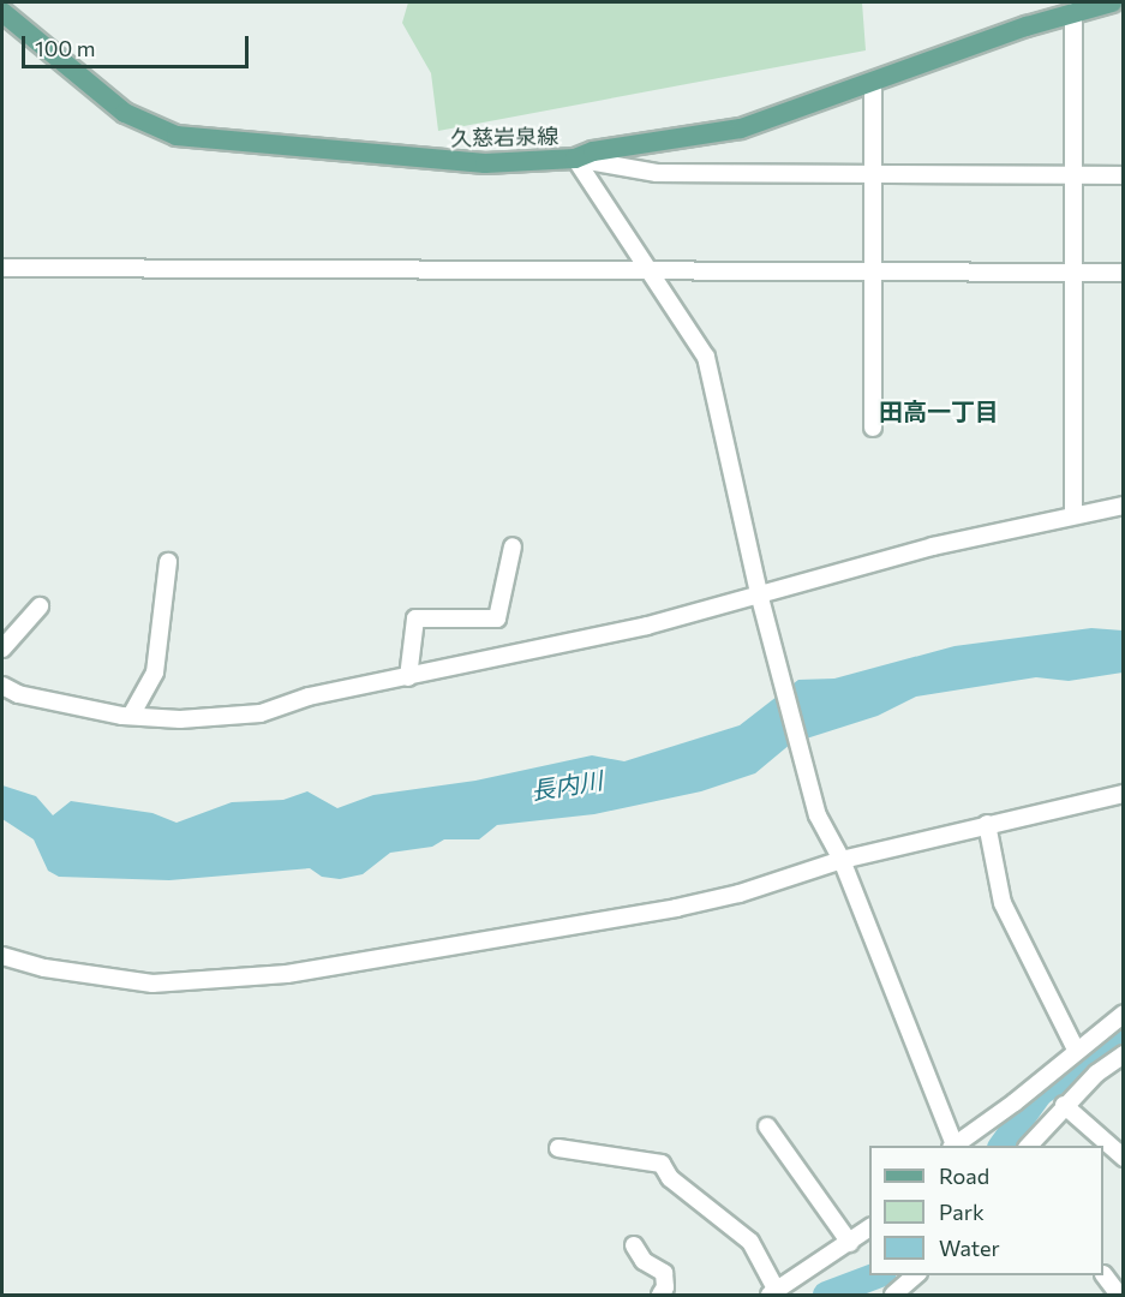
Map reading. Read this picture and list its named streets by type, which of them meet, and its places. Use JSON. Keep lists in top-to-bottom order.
{
  "streets": {
    "main road": ["久慈岩泉線"]
  },
  "districts": ["田高一丁目"],
  "water": ["長内川"],
  "legend": ["Road", "Park", "Water"],
  "scale_bar": "100 m"
}
